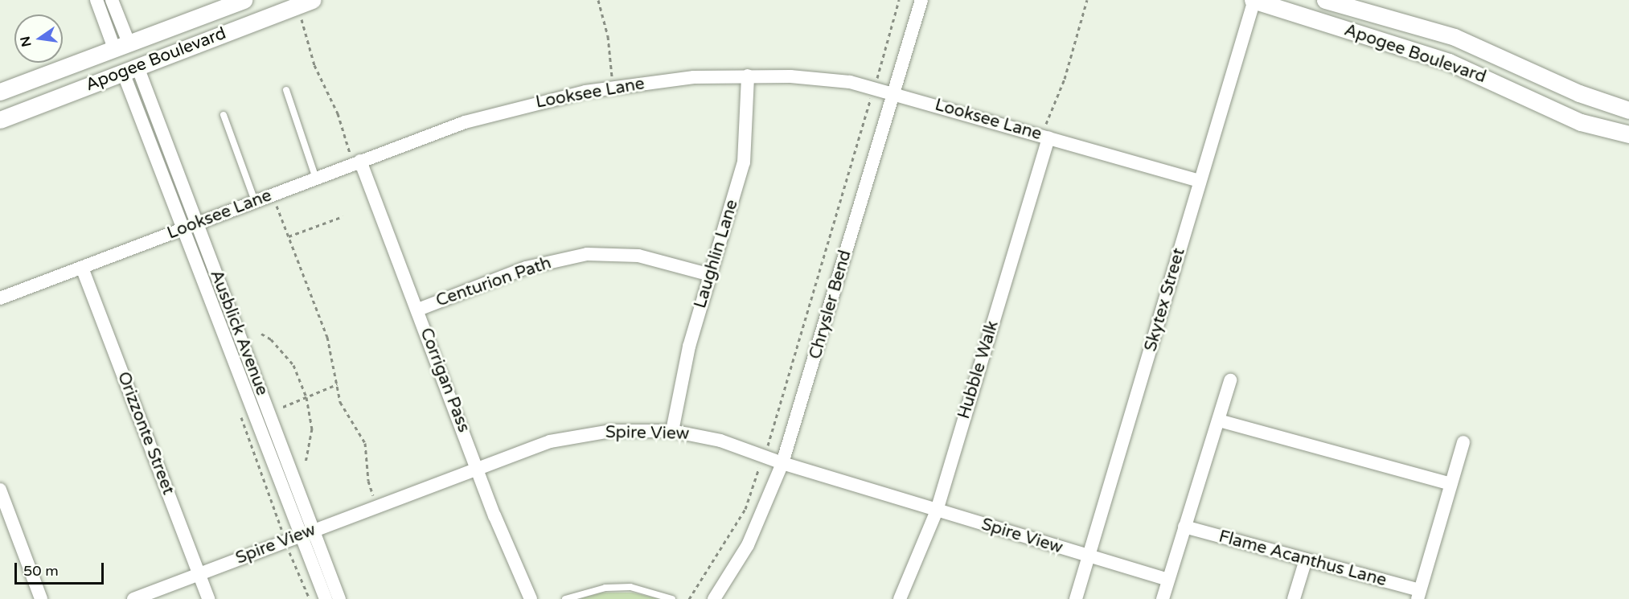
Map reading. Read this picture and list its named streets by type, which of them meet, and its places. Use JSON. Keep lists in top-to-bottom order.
{
  "streets": {
    "street": [
      "Apogee Boulevard",
      "Looksee Lane",
      "Laughlin Lane",
      "Centurion Path",
      "Skytex Street",
      "Chrysler Bend",
      "Ausblick Avenue",
      "Hubble Walk",
      "Corrigan Pass",
      "Orizzonte Street",
      "Spire View",
      "Flame Acanthus Lane"
    ]
  },
  "crossings": [
    ["Apogee Boulevard", "Skytex Street"],
    ["Apogee Boulevard", "Ausblick Avenue"],
    ["Looksee Lane", "Laughlin Lane"],
    ["Looksee Lane", "Skytex Street"],
    ["Looksee Lane", "Chrysler Bend"],
    ["Looksee Lane", "Ausblick Avenue"],
    ["Looksee Lane", "Hubble Walk"],
    ["Looksee Lane", "Corrigan Pass"],
    ["Looksee Lane", "Orizzonte Street"],
    ["Laughlin Lane", "Centurion Path"],
    ["Laughlin Lane", "Spire View"],
    ["Centurion Path", "Corrigan Pass"],
    ["Skytex Street", "Spire View"],
    ["Chrysler Bend", "Spire View"],
    ["Ausblick Avenue", "Spire View"],
    ["Hubble Walk", "Spire View"],
    ["Corrigan Pass", "Spire View"],
    ["Orizzonte Street", "Spire View"]
  ],
  "scale_bar": "50 m",
  "north": "left"
}
